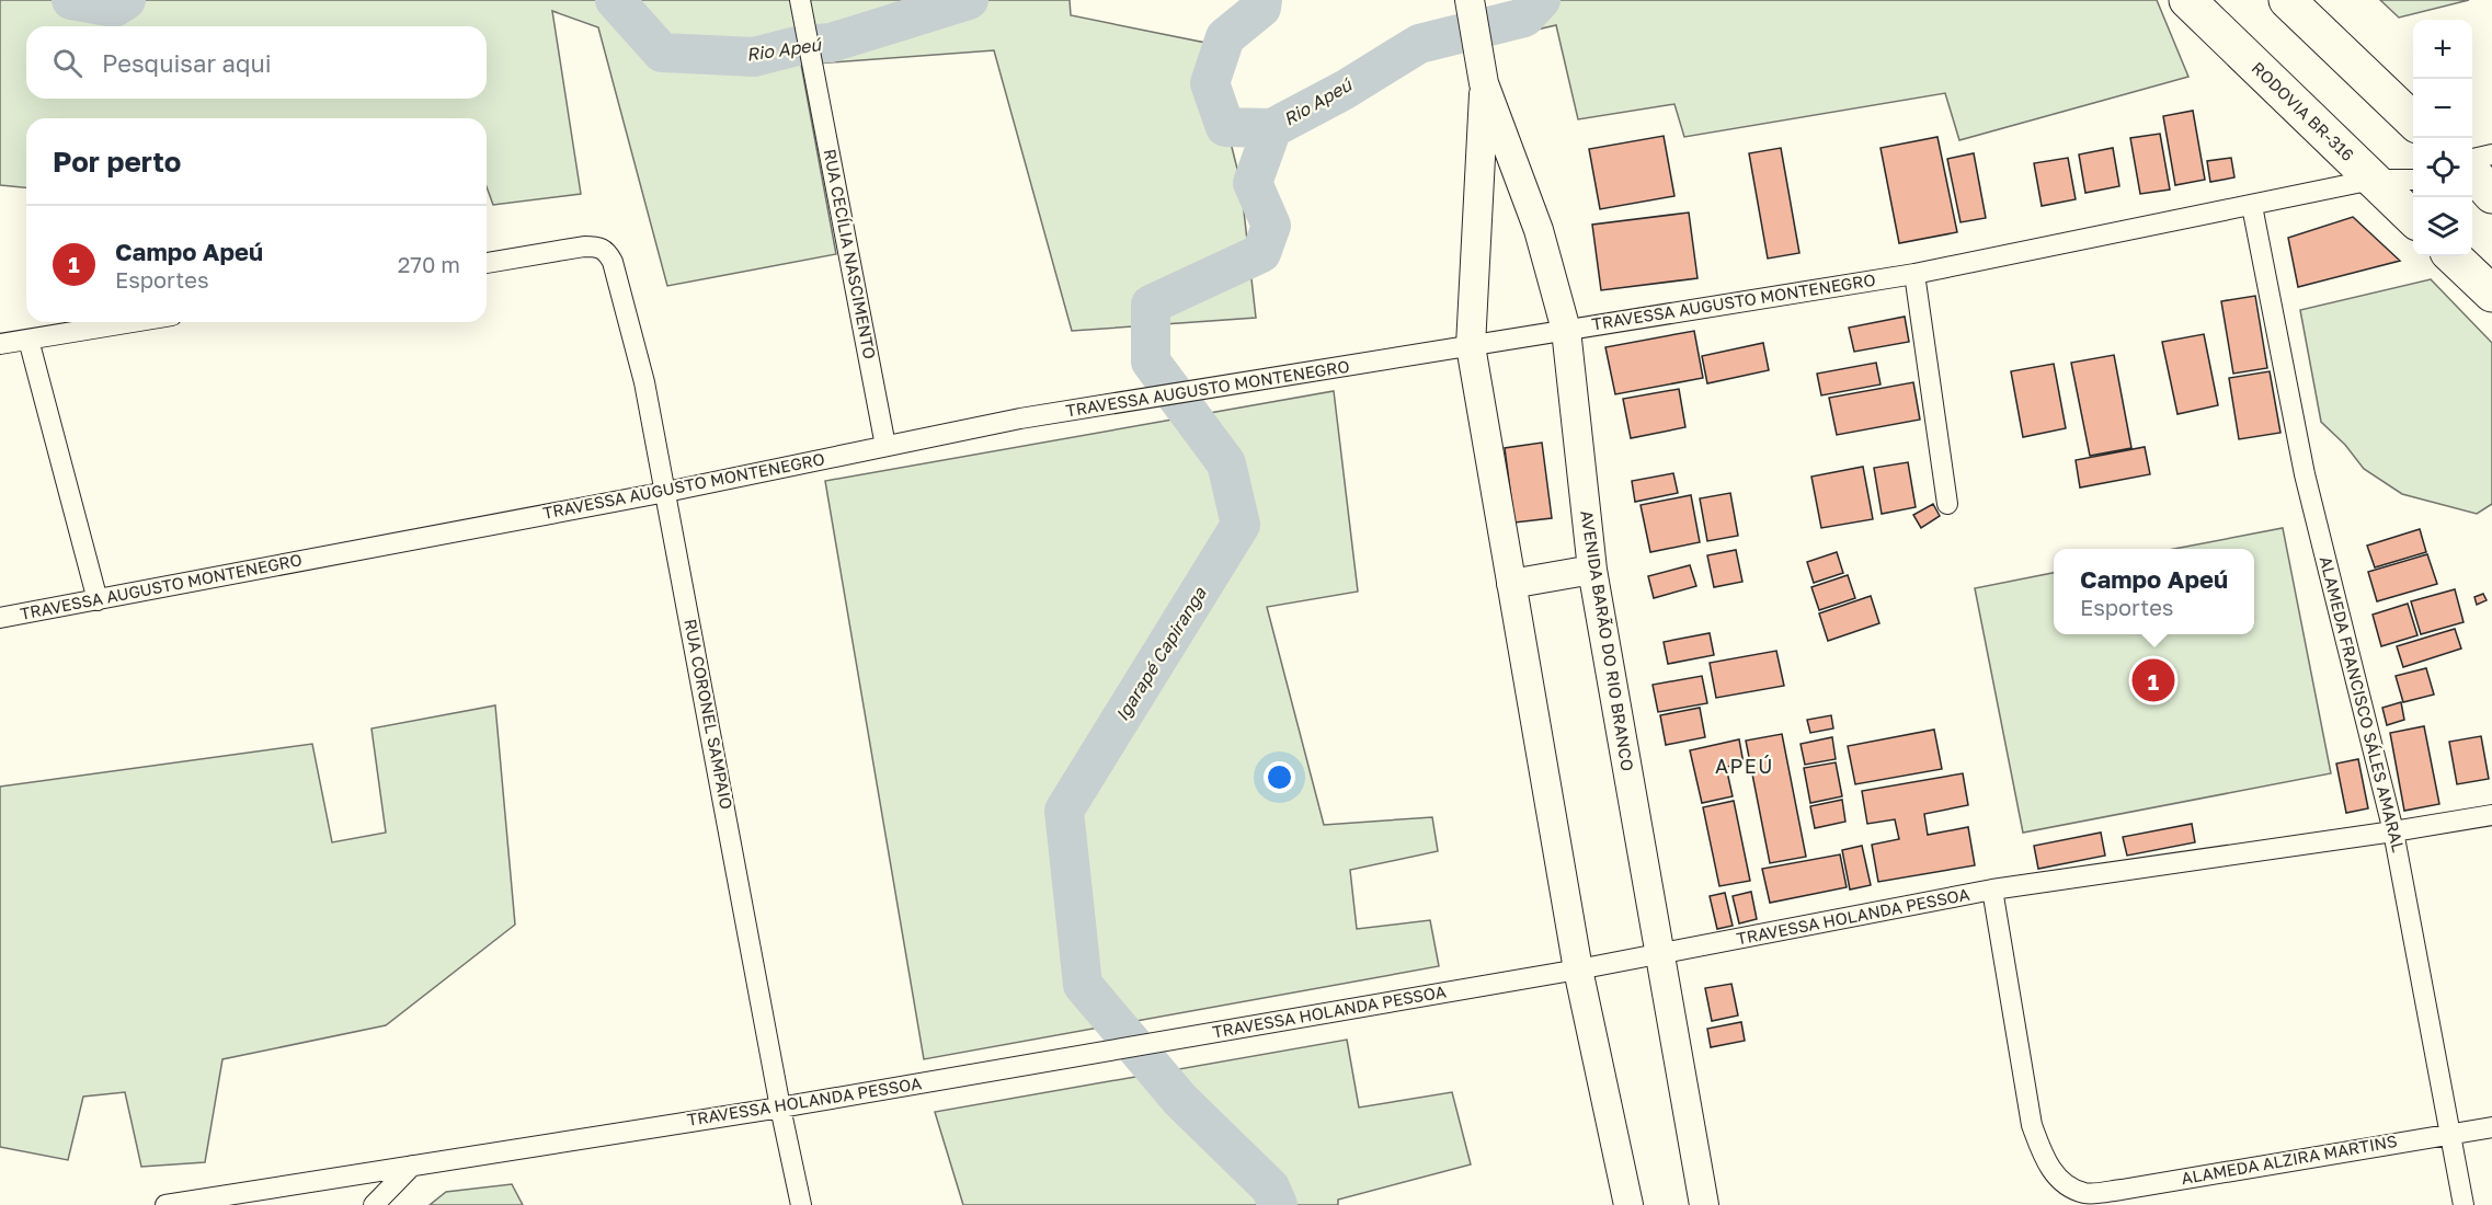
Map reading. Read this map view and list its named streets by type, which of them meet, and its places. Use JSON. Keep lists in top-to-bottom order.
{
  "streets": {
    "highway": ["RODOVIA BR-316"],
    "main road": ["AVENIDA BARÃO DO RIO BRANCO"],
    "street": [
      "RUA CECÍLIA NASCIMENTO",
      "TRAVESSA AUGUSTO MONTENEGRO",
      "ALAMEDA FRANCISCO SÁLES AMARAL",
      "RUA CORONEL SAMPAIO",
      "TRAVESSA HOLANDA PESSOA",
      "ALAMEDA ALZIRA MARTINS"
    ]
  },
  "crossings": [
    ["RODOVIA BR-316", "TRAVESSA AUGUSTO MONTENEGRO"],
    ["RUA CECÍLIA NASCIMENTO", "TRAVESSA AUGUSTO MONTENEGRO"],
    ["TRAVESSA AUGUSTO MONTENEGRO", "AVENIDA BARÃO DO RIO BRANCO"],
    ["TRAVESSA AUGUSTO MONTENEGRO", "ALAMEDA FRANCISCO SÁLES AMARAL"],
    ["TRAVESSA AUGUSTO MONTENEGRO", "RUA CORONEL SAMPAIO"],
    ["AVENIDA BARÃO DO RIO BRANCO", "TRAVESSA HOLANDA PESSOA"],
    ["ALAMEDA FRANCISCO SÁLES AMARAL", "TRAVESSA HOLANDA PESSOA"],
    ["ALAMEDA FRANCISCO SÁLES AMARAL", "ALAMEDA ALZIRA MARTINS"],
    ["RUA CORONEL SAMPAIO", "TRAVESSA HOLANDA PESSOA"],
    ["TRAVESSA HOLANDA PESSOA", "ALAMEDA ALZIRA MARTINS"]
  ],
  "districts": ["APEÚ"],
  "water": ["Rio Apeú", "Igarapé Capiranga"],
  "page": {
    "map_buttons": ["+", "−"],
    "search": "Pesquisar aqui",
    "heading": "Por perto",
    "list": [
      {
        "mark": "1",
        "name": "Campo Apeú",
        "note": "Esportes",
        "value": "270 m"
      }
    ],
    "popup": ["Campo Apeú", "Esportes"],
    "pins": "1"
  }
}
